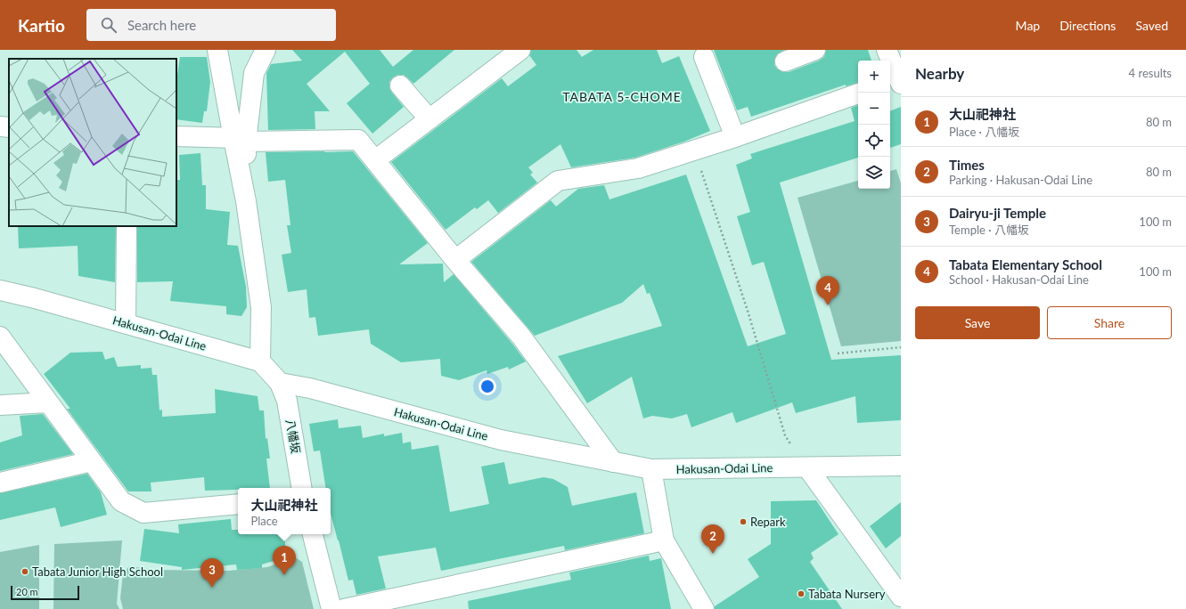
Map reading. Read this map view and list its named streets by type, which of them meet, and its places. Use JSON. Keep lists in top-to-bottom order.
{
  "streets": {
    "street": ["Hakusan-Odai Line", "八幡坂"]
  },
  "crossings": [
    ["Hakusan-Odai Line", "八幡坂"]
  ],
  "districts": ["TABATA 5-CHOME"],
  "places": ["Repark", "Tabata Junior High School", "Tabata Nursery"],
  "scale_bar": "20 m",
  "page": {
    "header": "Kartio",
    "search": "Search here",
    "nav": ["Map", "Directions", "Saved"],
    "heading": ["Nearby", "4 results"],
    "map_buttons": ["+", "−"],
    "list": [
      {
        "mark": "1",
        "name": "大山祀神社",
        "note": "Place · 八幡坂",
        "value": "80 m"
      },
      {
        "mark": "2",
        "name": "Times",
        "note": "Parking · Hakusan-Odai Line",
        "value": "80 m"
      },
      {
        "mark": "3",
        "name": "Dairyu-ji Temple",
        "note": "Temple · 八幡坂",
        "value": "100 m"
      },
      {
        "mark": "4",
        "name": "Tabata Elementary School",
        "note": "School · Hakusan-Odai Line",
        "value": "100 m"
      }
    ],
    "pins": [
      "4",
      "2",
      "1",
      "3"
    ],
    "buttons": ["Save", "Share"],
    "popup": ["大山祀神社", "Place"],
    "scale": "20 m"
  }
}
